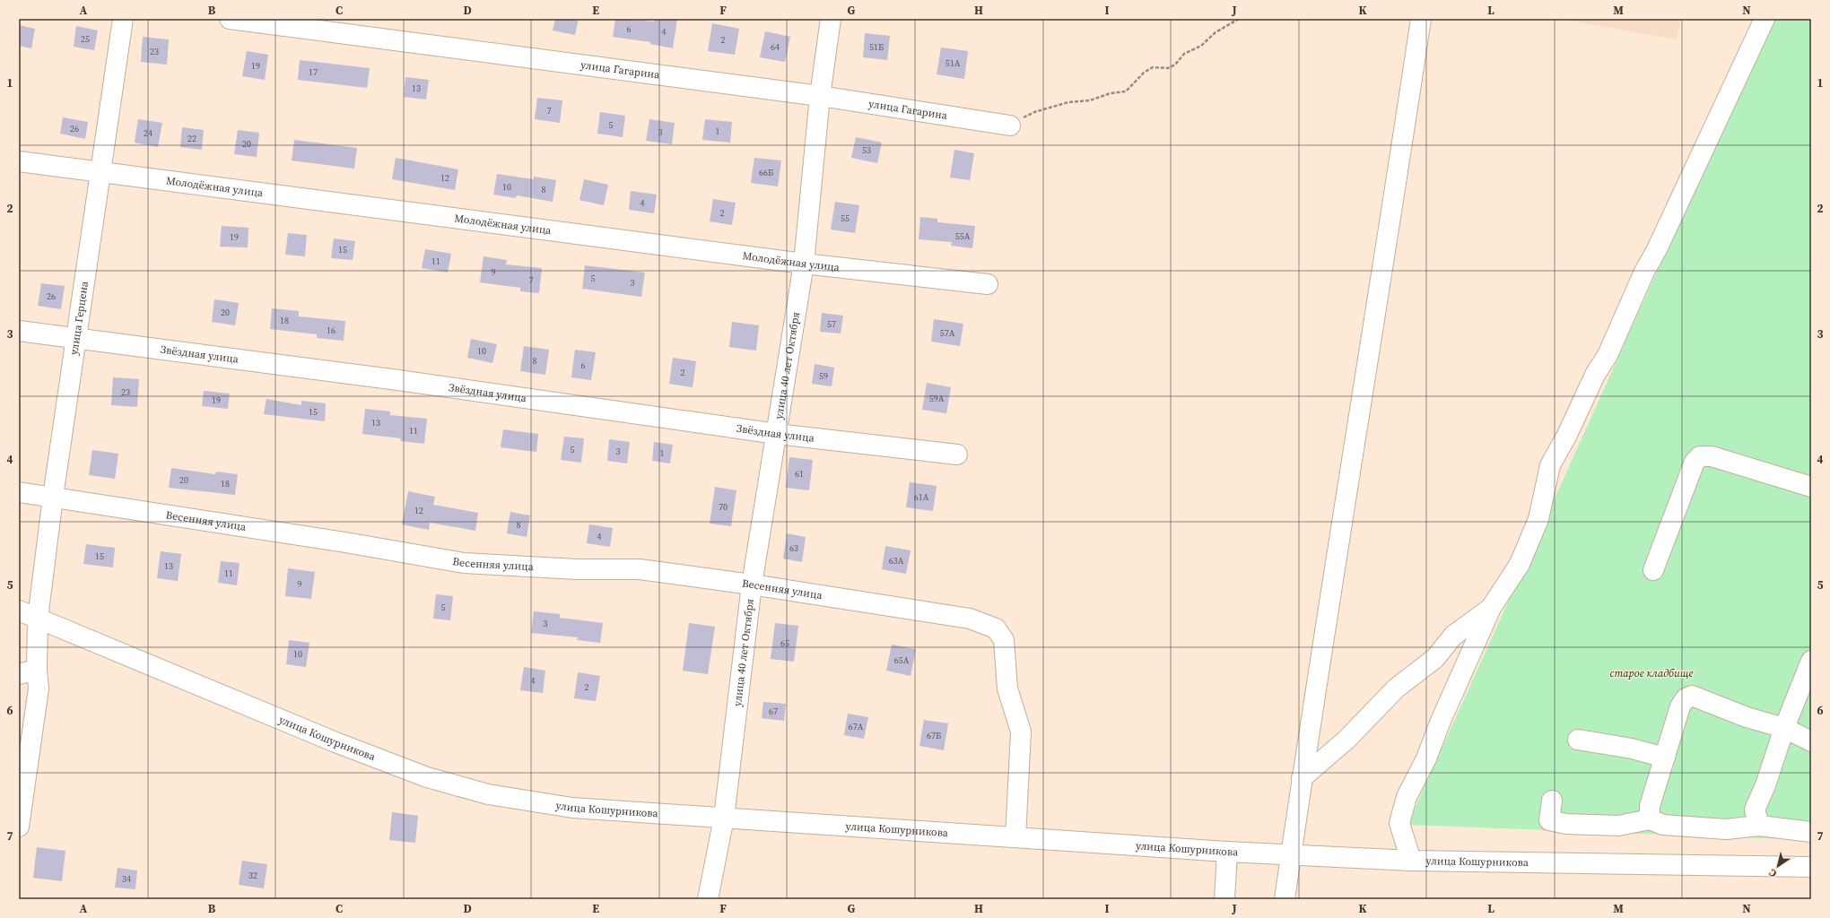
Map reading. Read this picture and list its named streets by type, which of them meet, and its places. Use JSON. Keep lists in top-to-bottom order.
{
  "streets": {
    "street": [
      "улица Гагарина",
      "Молодёжная улица",
      "улица Герцена",
      "Звёздная улица",
      "улица 40 лет Октября",
      "Весенняя улица",
      "улица Кошурникова"
    ]
  },
  "crossings": [
    ["улица Гагарина", "улица 40 лет Октября"],
    ["Молодёжная улица", "улица Герцена"],
    ["Молодёжная улица", "улица 40 лет Октября"],
    ["улица Герцена", "Звёздная улица"],
    ["улица Герцена", "Весенняя улица"],
    ["улица Герцена", "улица Кошурникова"],
    ["Звёздная улица", "улица 40 лет Октября"],
    ["улица 40 лет Октября", "Весенняя улица"],
    ["улица 40 лет Октября", "улица Кошурникова"],
    ["Весенняя улица", "улица Кошурникова"]
  ],
  "parks": ["старое кладбище"],
  "house_numbers": [
    "6",
    "4",
    "25",
    "2",
    "64",
    "51Б",
    "23",
    "51А",
    "19",
    "17",
    "13",
    "7",
    "5",
    "26",
    "1",
    "3",
    "24",
    "22",
    "20",
    "53",
    "66Б",
    "12",
    "10",
    "8",
    "4",
    "2",
    "55",
    "55А",
    "19",
    "15",
    "11",
    "9",
    "5",
    "7",
    "3",
    "26",
    "20",
    "18",
    "57",
    "16",
    "57А",
    "10",
    "8",
    "6",
    "2",
    "59",
    "23",
    "59А",
    "19",
    "15",
    "13",
    "11",
    "5",
    "3",
    "1",
    "61",
    "20",
    "18",
    "61А",
    "70",
    "12",
    "8",
    "4",
    "63",
    "15",
    "63А",
    "13",
    "11",
    "9",
    "5",
    "3",
    "65",
    "10",
    "65А",
    "4",
    "2",
    "67",
    "67А",
    "67Б",
    "32",
    "34"
  ],
  "north": "bottom left",
  "grid": {
    "columns": [
      "A",
      "B",
      "C",
      "D",
      "E",
      "F",
      "G",
      "H",
      "I",
      "J",
      "K",
      "L",
      "M",
      "N"
    ],
    "rows": [
      "1",
      "2",
      "3",
      "4",
      "5",
      "6",
      "7"
    ]
  }
}
